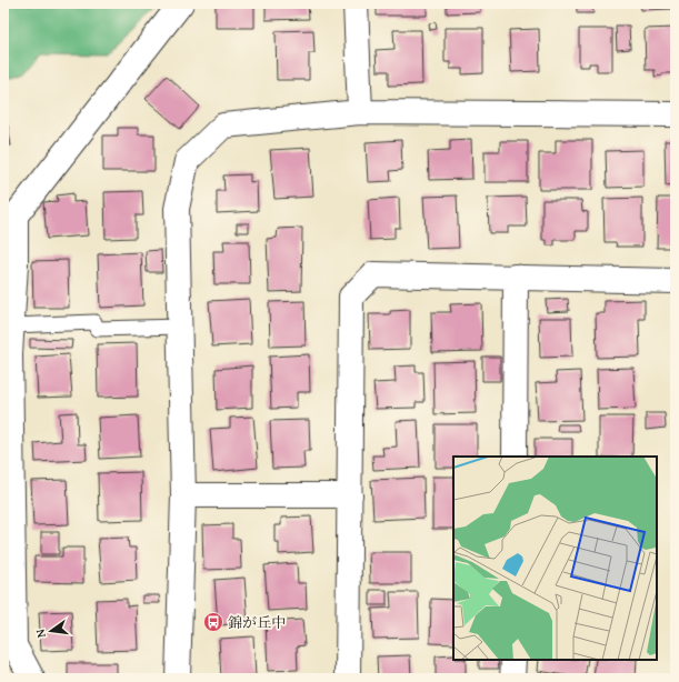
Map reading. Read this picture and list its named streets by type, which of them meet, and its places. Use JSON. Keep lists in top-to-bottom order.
{
  "places": {
    "bus stop": ["錦が丘中"]
  },
  "north": "left"
}
